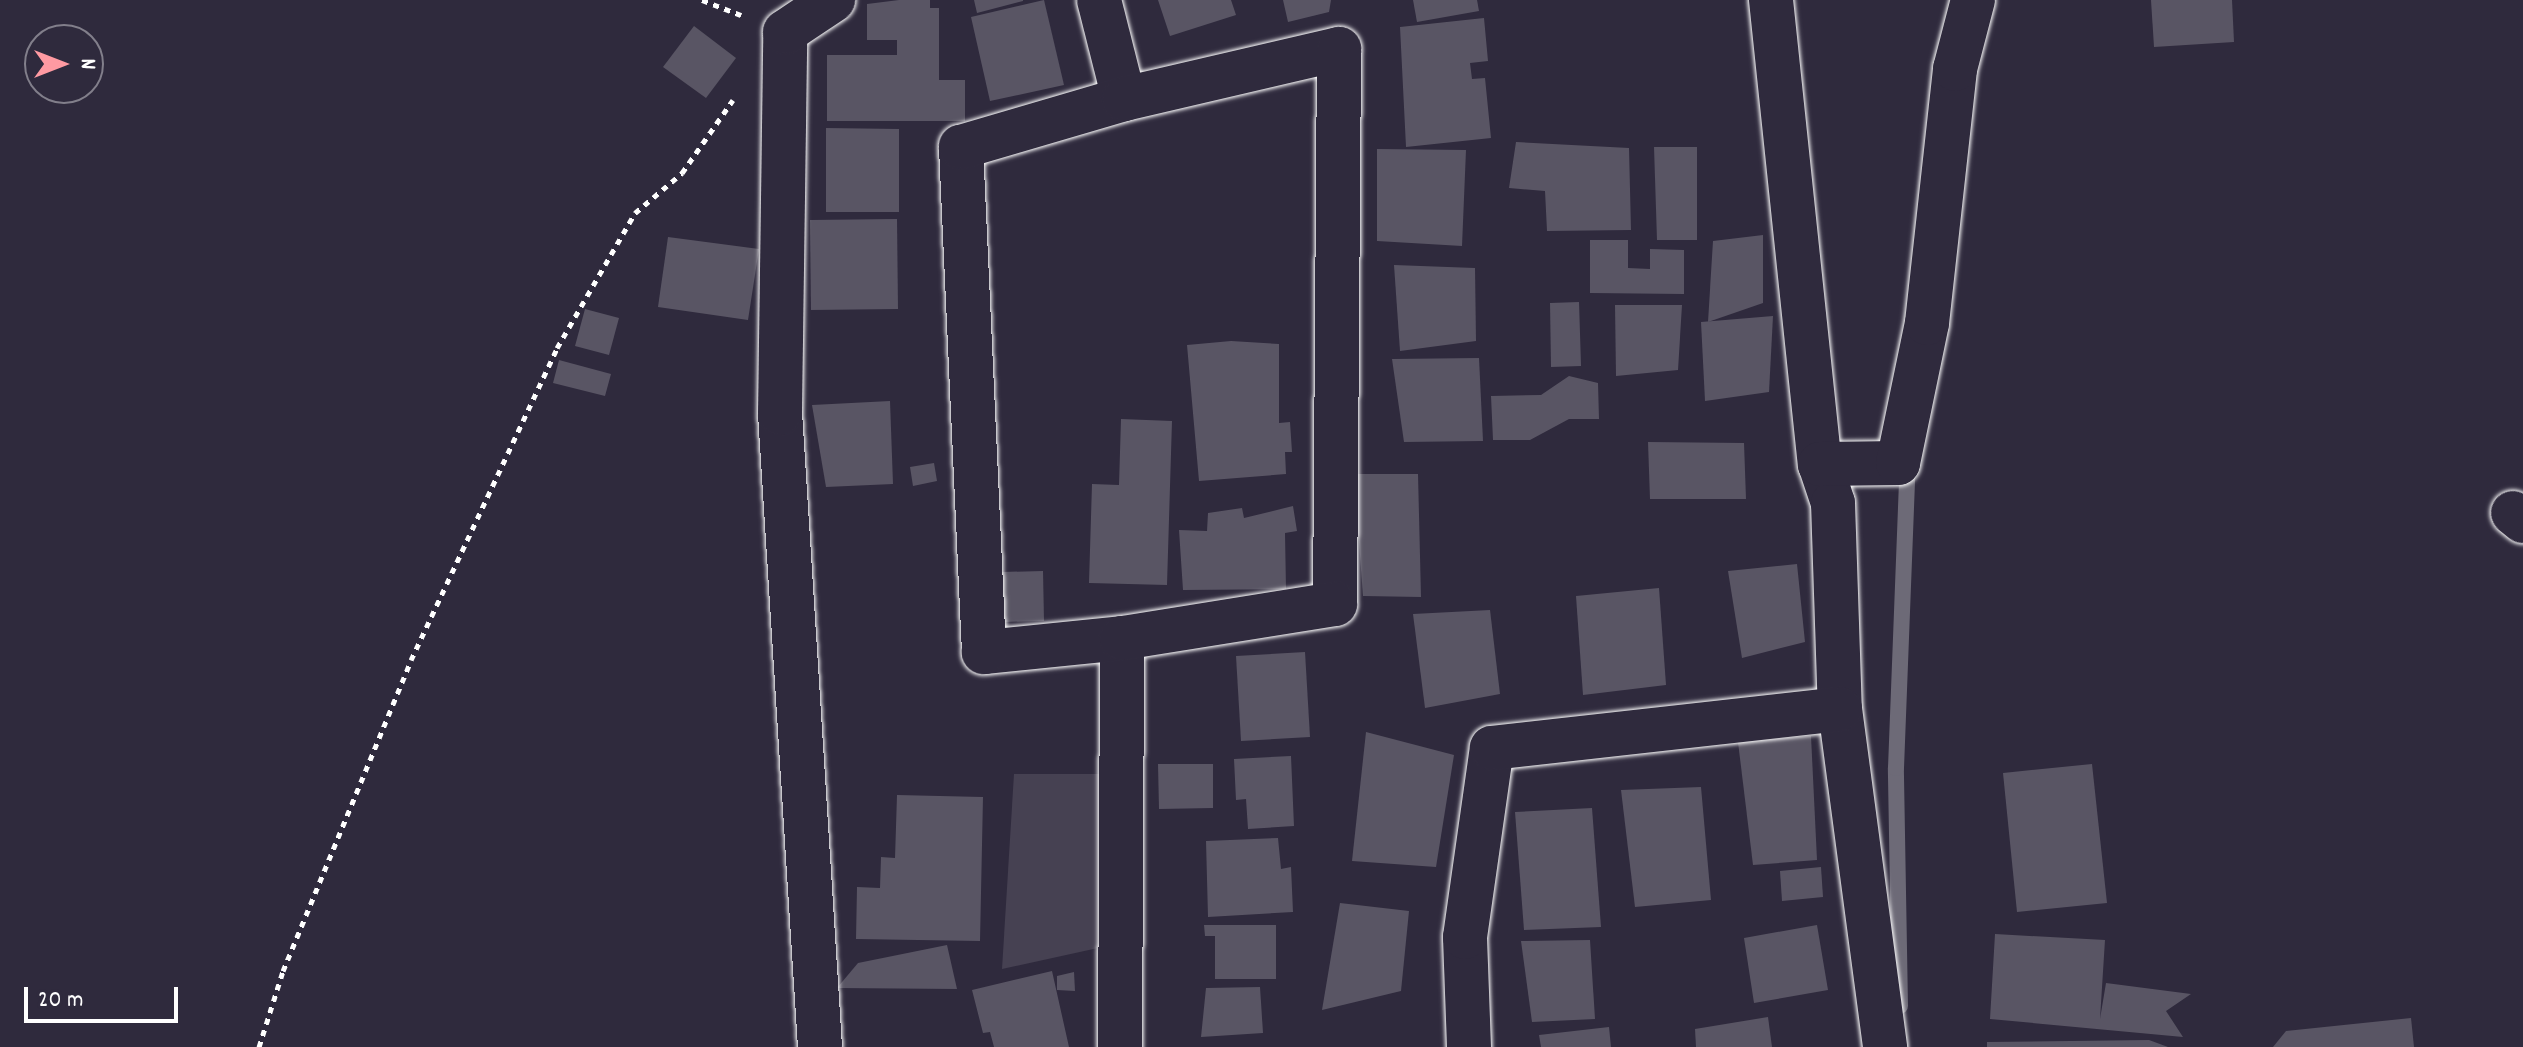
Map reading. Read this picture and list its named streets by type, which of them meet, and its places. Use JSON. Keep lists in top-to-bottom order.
{
  "scale_bar": "20 m",
  "north": "right"
}
